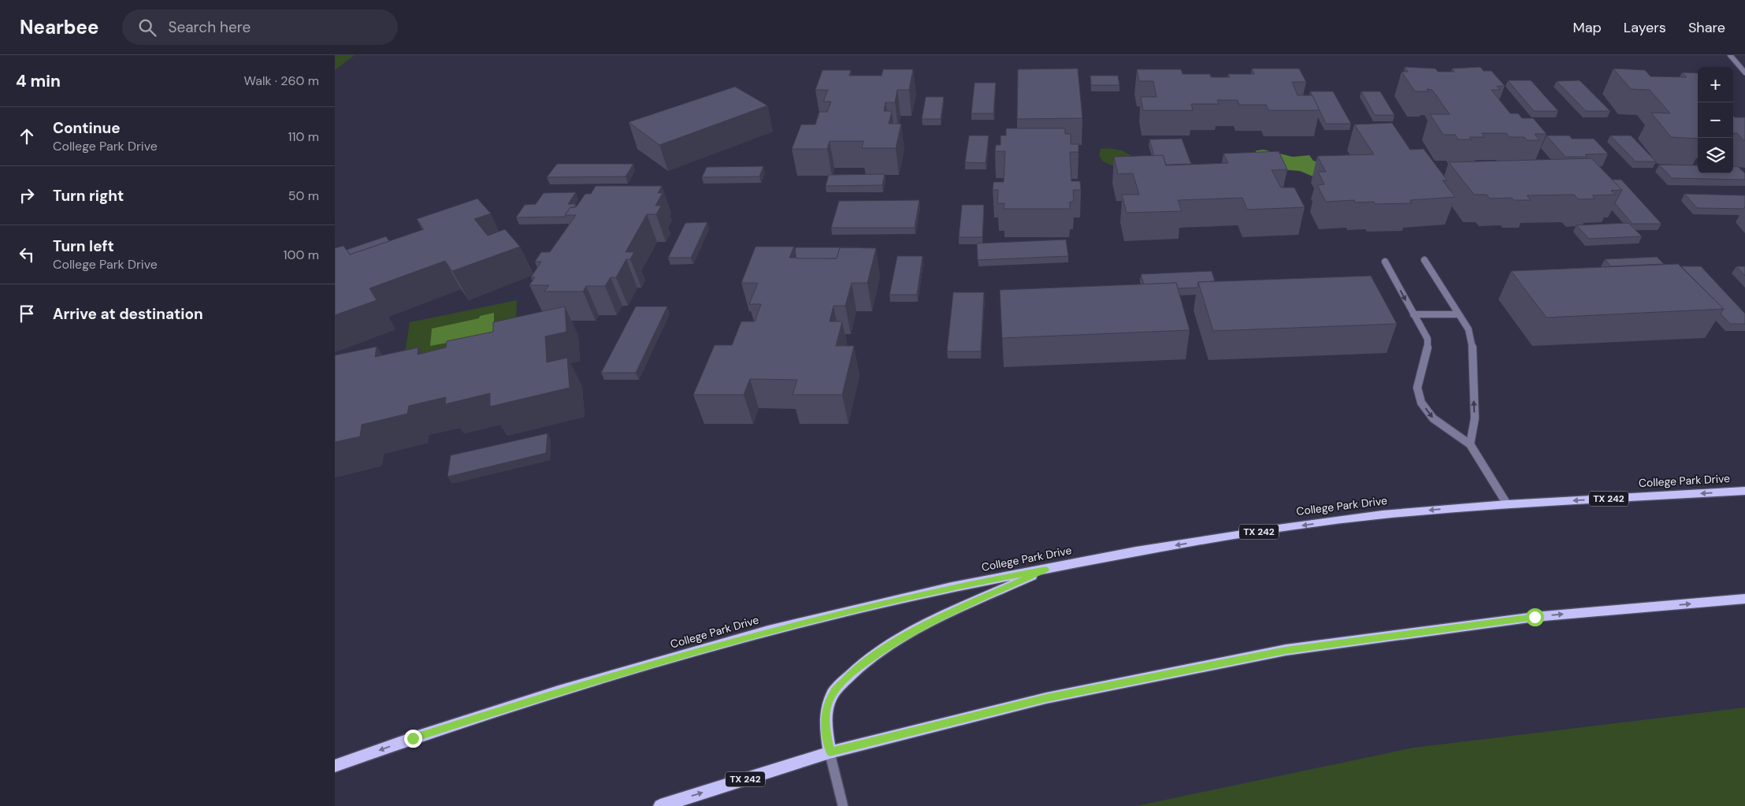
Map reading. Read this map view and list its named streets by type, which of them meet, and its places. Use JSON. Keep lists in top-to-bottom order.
{
  "streets": {
    "main road": ["College Park Drive", "TX 242"]
  },
  "one_way": ["College Park Drive"],
  "page": {
    "header": "Nearbee",
    "search": "Search here",
    "nav": ["Map", "Layers", "Share"],
    "heading": ["4 min", "Walk · 260 m"],
    "map_buttons": ["+", "−"],
    "list": [
      ["Continue", "College Park Drive", "110 m"],
      ["Turn right", "50 m"],
      ["Turn left", "College Park Drive", "100 m"],
      "Arrive at destination"
    ]
  }
}
